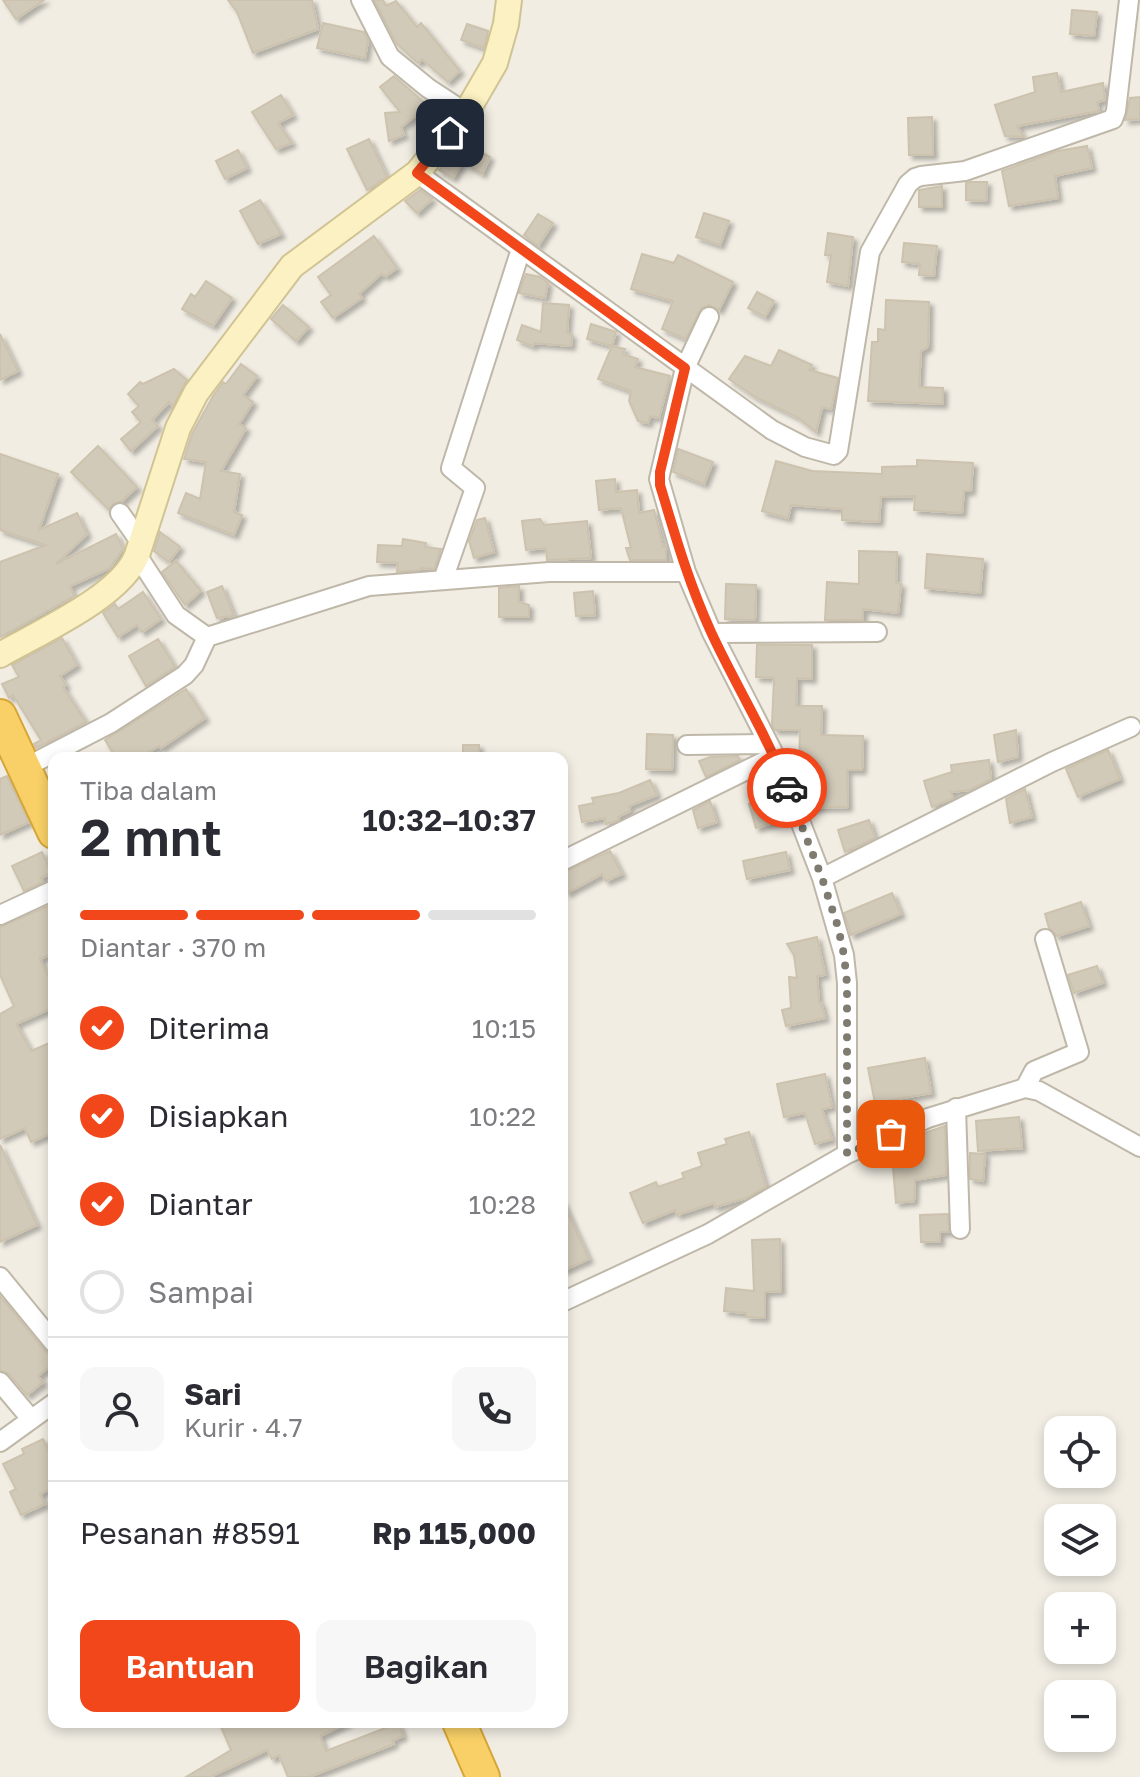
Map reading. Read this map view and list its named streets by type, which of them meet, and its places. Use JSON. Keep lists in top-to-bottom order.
{
  "page": {
    "heading": ["2 mnt", "Tiba dalam", "10:32–10:37"],
    "panel": [
      "Sari",
      "Kurir · 4.7",
      "Pesanan #8591",
      "Rp 115,000"
    ],
    "bar": "Diantar · 370 m",
    "list": [
      ["Diterima", "10:15"],
      ["Disiapkan", "10:22"],
      ["Diantar", "10:28"],
      "Sampai"
    ],
    "map_buttons": ["+", "−"],
    "buttons": ["Bantuan", "Bagikan"]
  }
}
